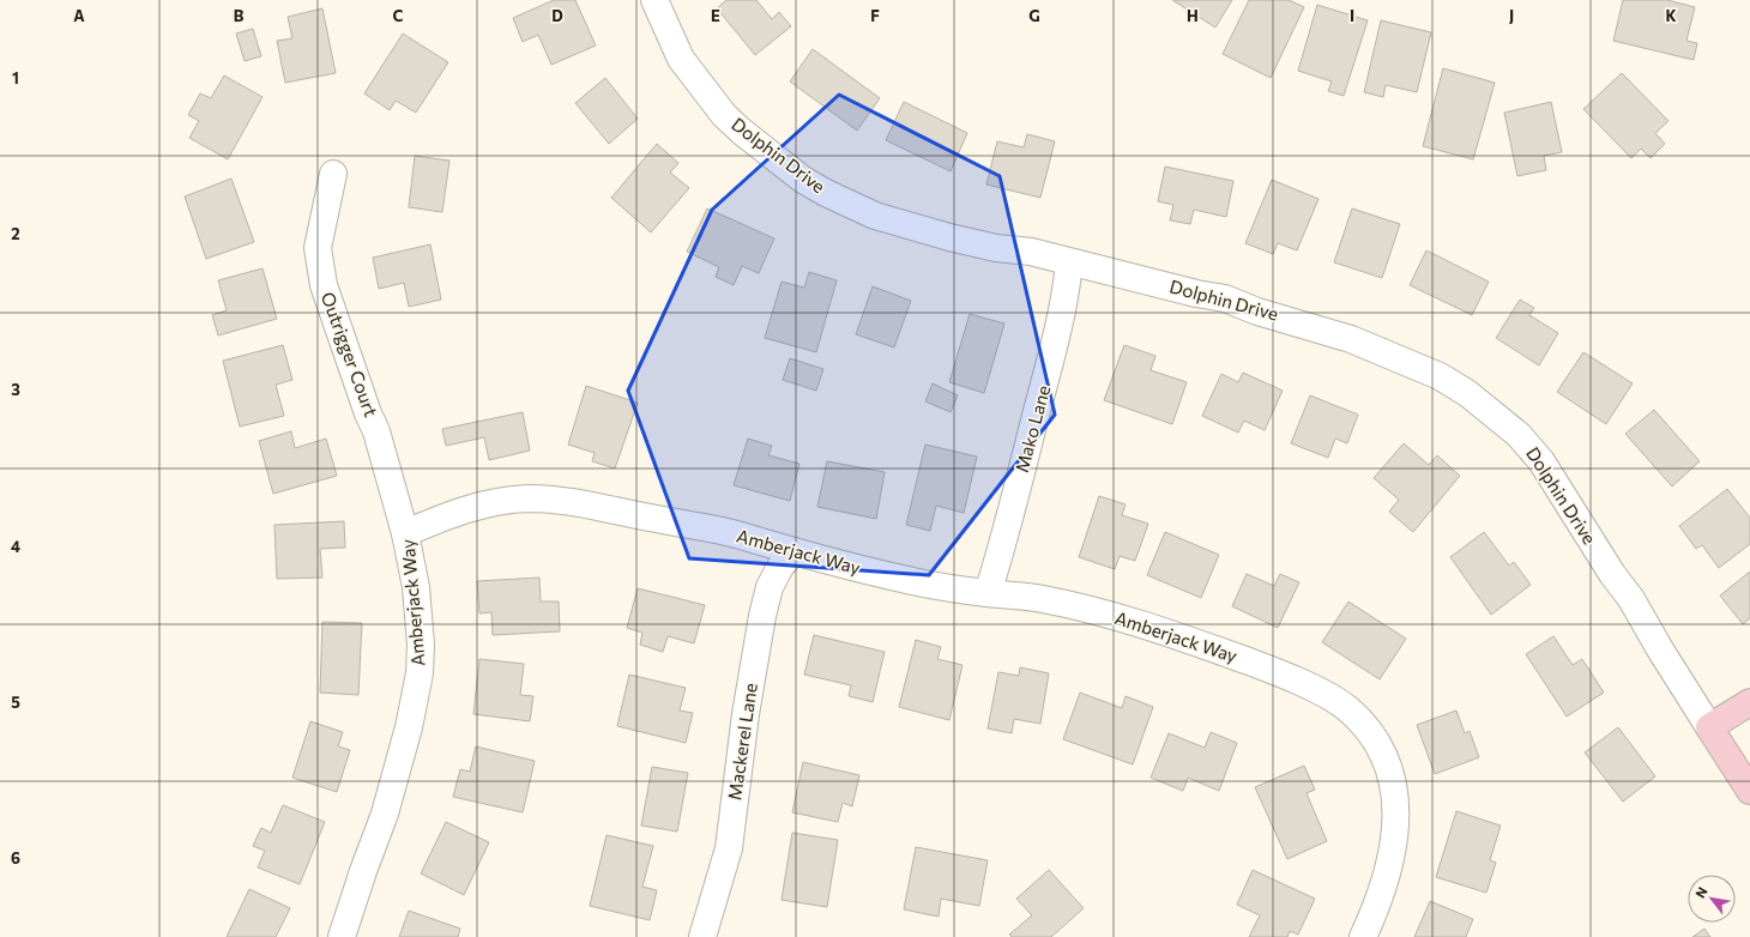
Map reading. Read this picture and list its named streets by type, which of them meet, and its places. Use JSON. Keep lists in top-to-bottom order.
{
  "streets": {
    "street": [
      "Dolphin Drive",
      "Outrigger Court",
      "Mako Lane",
      "Amberjack Way",
      "Mackerel Lane"
    ]
  },
  "crossings": [
    ["Dolphin Drive", "Mako Lane"],
    ["Outrigger Court", "Amberjack Way"],
    ["Mako Lane", "Amberjack Way"],
    ["Amberjack Way", "Mackerel Lane"]
  ],
  "north": "top left",
  "grid": {
    "columns": [
      "A",
      "B",
      "C",
      "D",
      "E",
      "F",
      "G",
      "H",
      "I",
      "J",
      "K"
    ],
    "rows": [
      "1",
      "2",
      "3",
      "4",
      "5",
      "6"
    ]
  }
}
